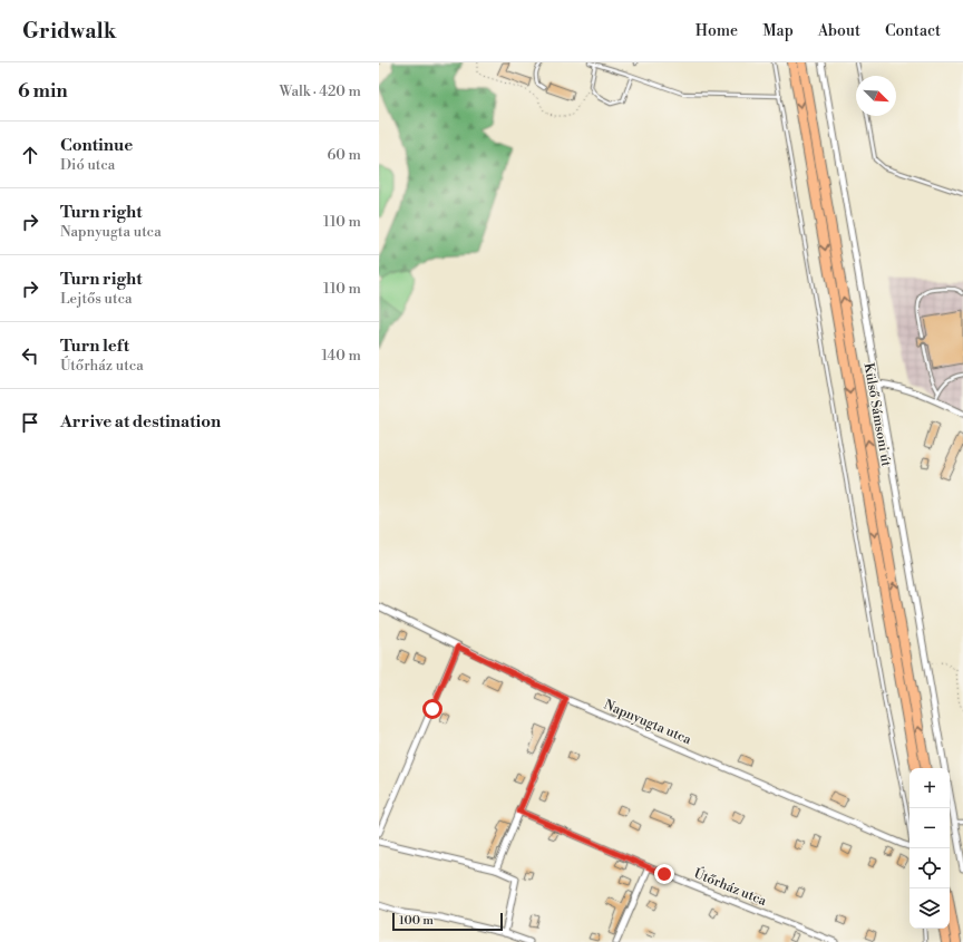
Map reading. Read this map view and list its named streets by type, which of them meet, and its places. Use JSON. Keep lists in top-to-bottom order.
{
  "streets": {
    "main road": ["Külső Sámsoni út"],
    "street": ["Napnyugta utca", "Útőrház utca"]
  },
  "scale_bar": "100 m",
  "north": "bottom right",
  "page": {
    "header": "Gridwalk",
    "nav": [
      "Home",
      "Map",
      "About",
      "Contact"
    ],
    "heading": ["6 min", "Walk · 420 m"],
    "list": [
      ["Continue", "Dió utca", "60 m"],
      ["Turn right", "Napnyugta utca", "110 m"],
      ["Turn right", "Lejtős utca", "110 m"],
      ["Turn left", "Útőrház utca", "140 m"],
      "Arrive at destination"
    ],
    "map_buttons": ["+", "−"],
    "scale": "100 m"
  }
}
